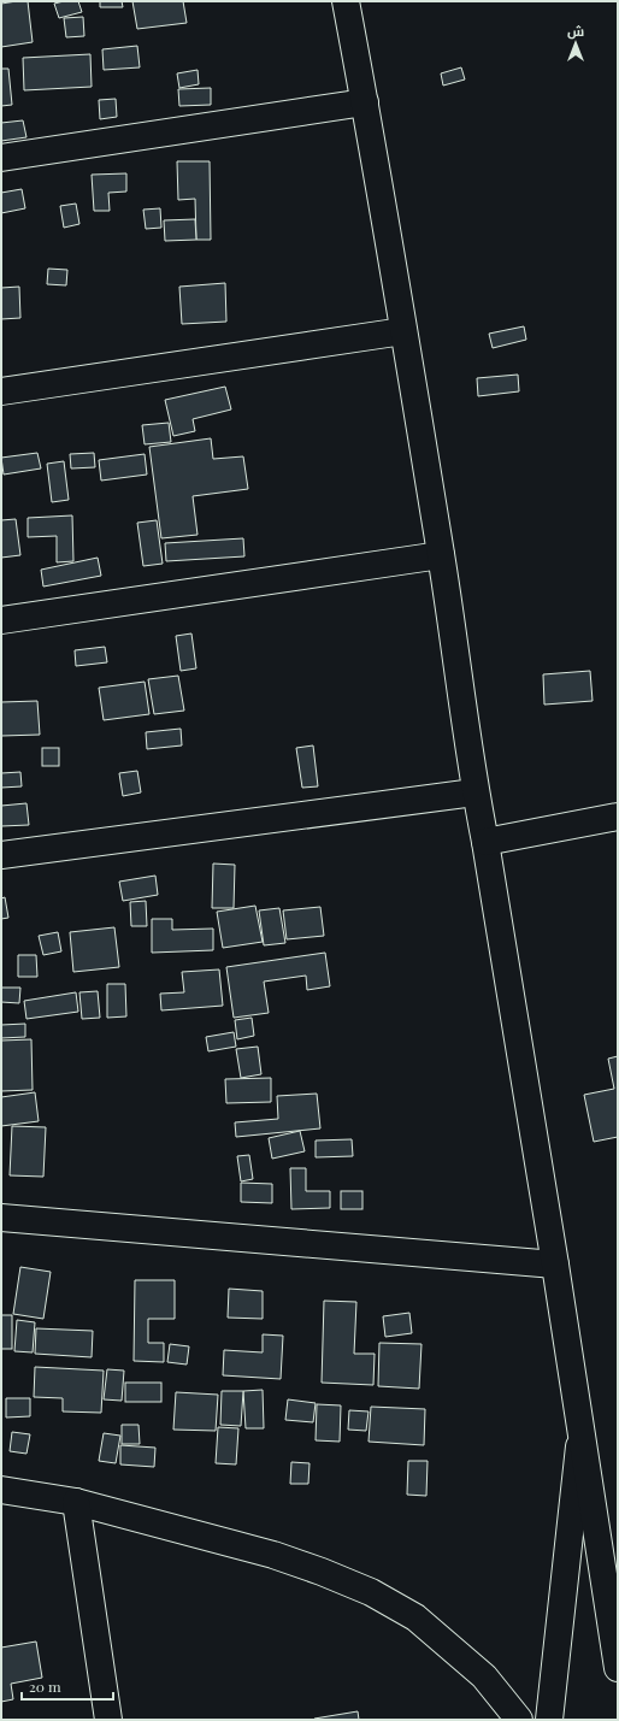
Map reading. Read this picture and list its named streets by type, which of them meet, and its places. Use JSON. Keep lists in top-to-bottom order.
{
  "scale_bar": "20 m",
  "north": "top"
}
